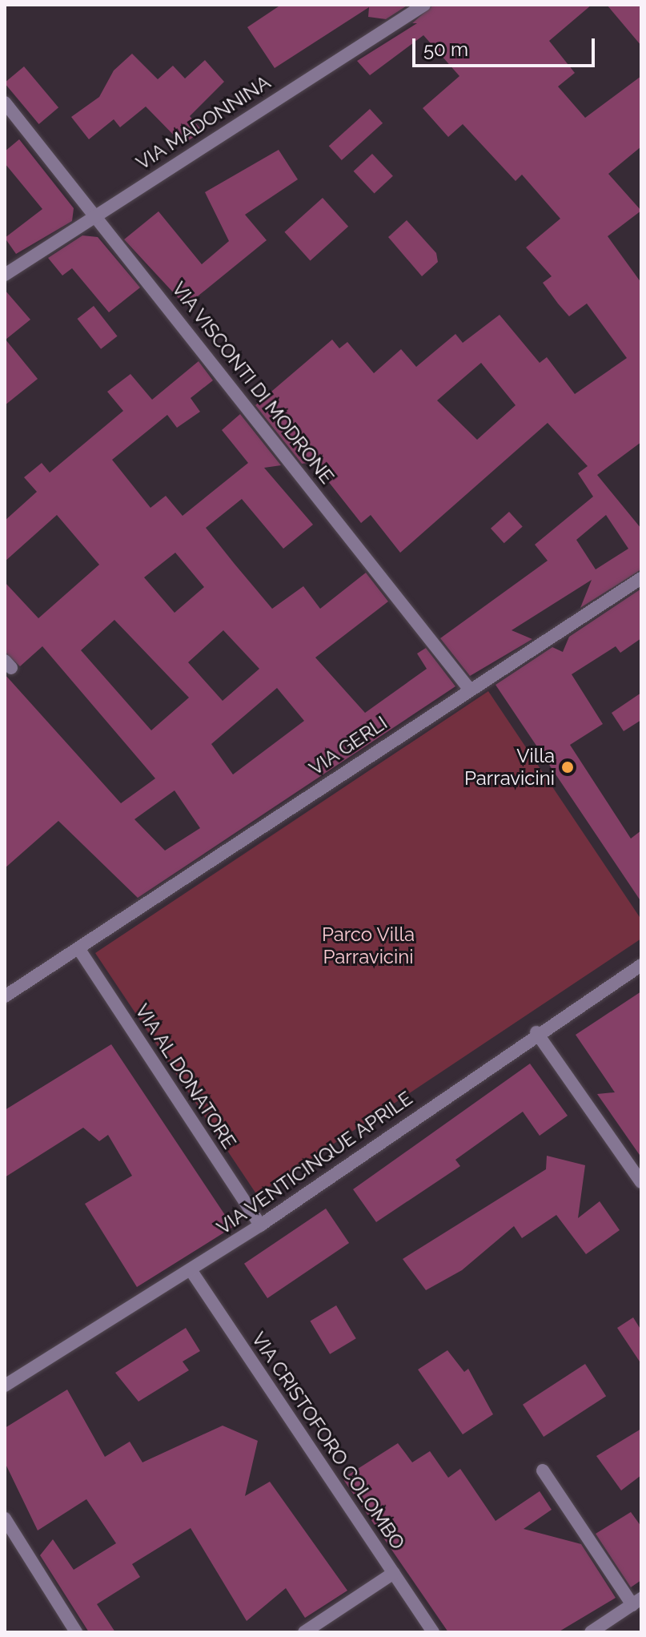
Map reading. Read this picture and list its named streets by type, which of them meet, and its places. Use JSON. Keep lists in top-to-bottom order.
{
  "streets": {
    "street": [
      "VIA MADONNINA",
      "VIA VISCONTI DI MODRONE",
      "VIA GERLI",
      "VIA AL DONATORE",
      "VIA VENTICINQUE APRILE",
      "VIA CRISTOFORO COLOMBO"
    ]
  },
  "crossings": [
    ["VIA MADONNINA", "VIA VISCONTI DI MODRONE"],
    ["VIA VISCONTI DI MODRONE", "VIA GERLI"],
    ["VIA GERLI", "VIA AL DONATORE"],
    ["VIA AL DONATORE", "VIA VENTICINQUE APRILE"],
    ["VIA VENTICINQUE APRILE", "VIA CRISTOFORO COLOMBO"]
  ],
  "parks": ["Parco Villa Parravicini"],
  "places": ["Villa Parravicini"],
  "scale_bar": "50 m"
}
